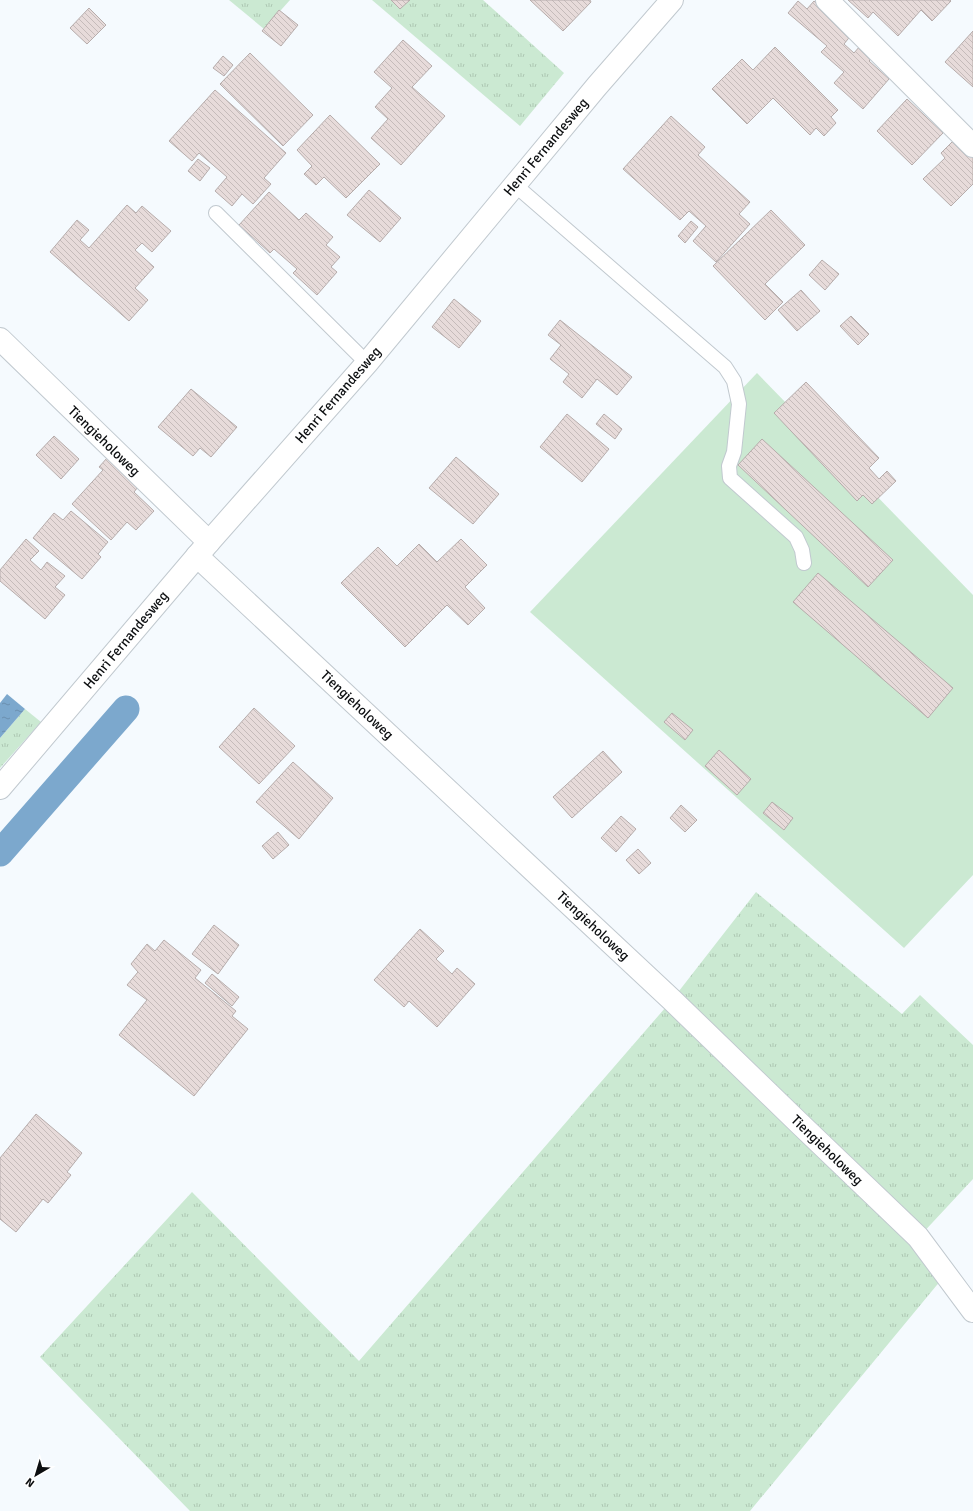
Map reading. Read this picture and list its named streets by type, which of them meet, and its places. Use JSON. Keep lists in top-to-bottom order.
{
  "streets": {
    "street": ["Henri Fernandesweg", "Tiengieholoweg"]
  },
  "crossings": [
    ["Henri Fernandesweg", "Tiengieholoweg"]
  ],
  "north": "bottom left"
}
